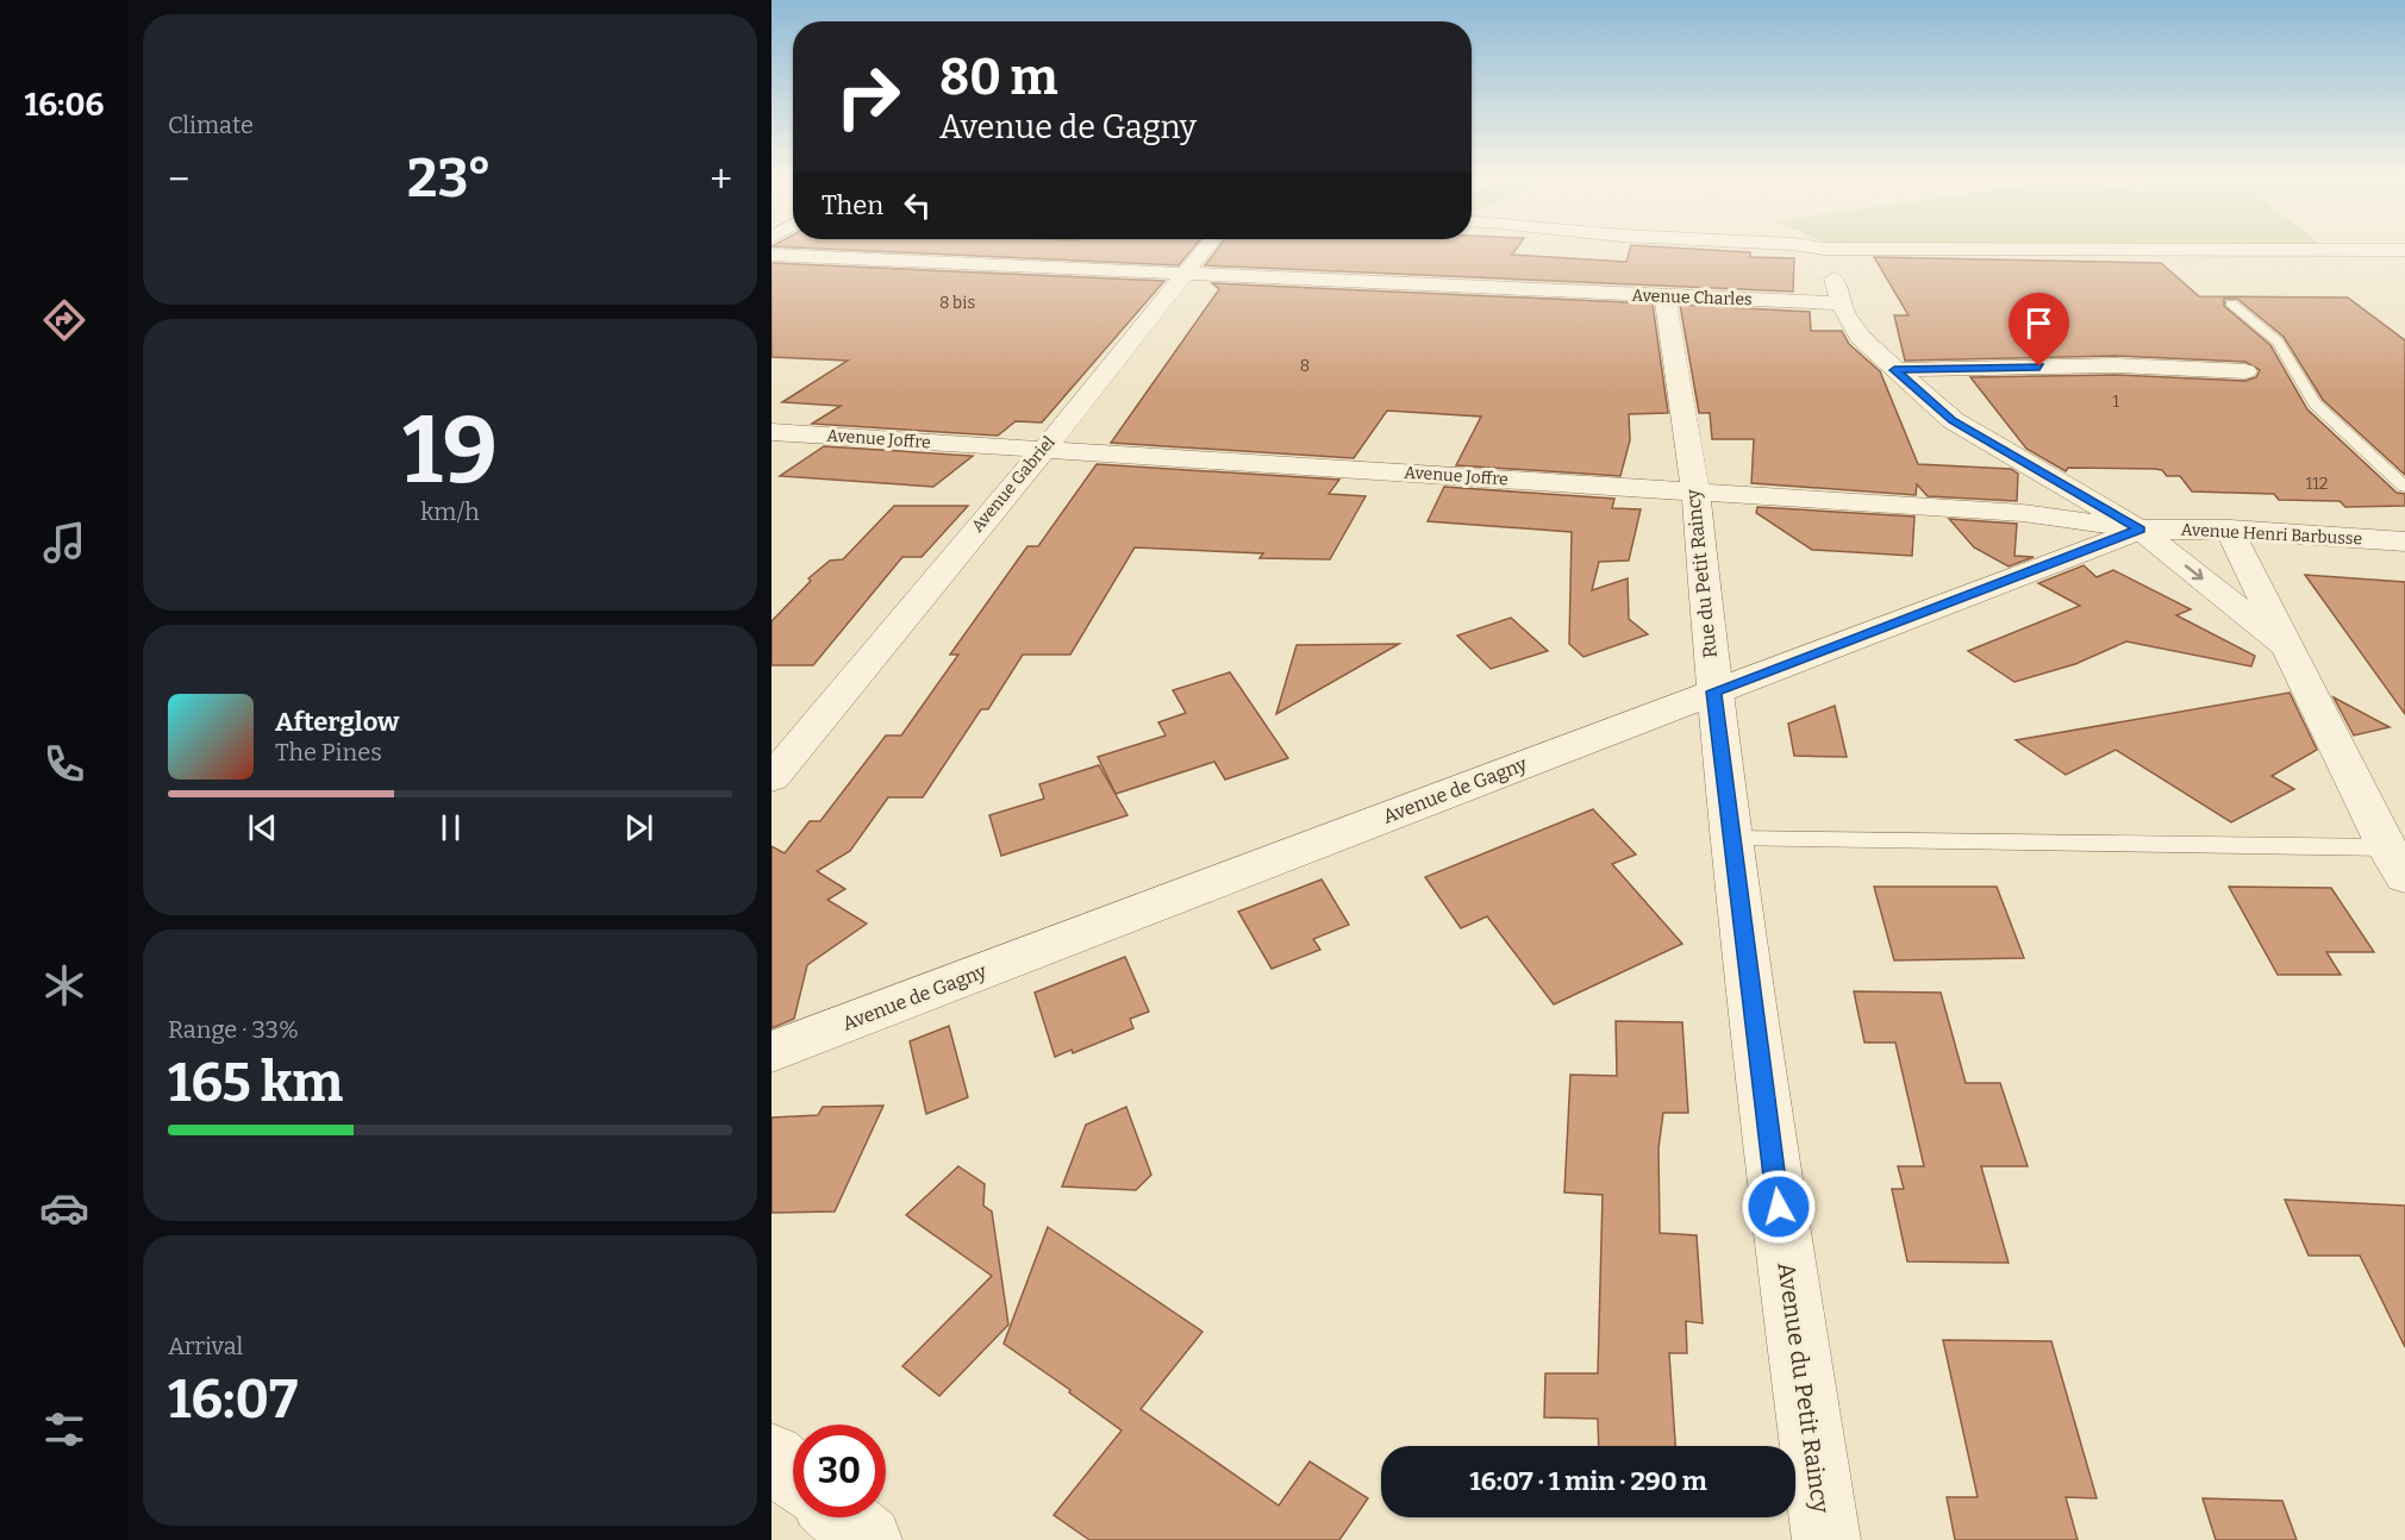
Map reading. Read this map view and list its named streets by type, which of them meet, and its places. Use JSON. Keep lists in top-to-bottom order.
{
  "streets": {
    "street": [
      "Avenue Charles",
      "Avenue Joffre",
      "Avenue Gabriel",
      "Avenue Henri Barbusse",
      "Rue du Petit Raincy",
      "Avenue de Gagny",
      "Avenue du Petit Raincy"
    ]
  },
  "crossings": [
    ["Avenue Charles", "Avenue Gabriel"],
    ["Avenue Charles", "Rue du Petit Raincy"],
    ["Avenue Joffre", "Avenue Gabriel"],
    ["Avenue Joffre", "Avenue Henri Barbusse"],
    ["Avenue Joffre", "Rue du Petit Raincy"],
    ["Avenue Joffre", "Avenue de Gagny"],
    ["Avenue Henri Barbusse", "Avenue de Gagny"],
    ["Rue du Petit Raincy", "Avenue de Gagny"],
    ["Rue du Petit Raincy", "Avenue du Petit Raincy"]
  ],
  "house_numbers": [
    "8 bis",
    "8",
    "1",
    "112"
  ],
  "page": {
    "tabs": "16:06",
    "tile": [
      "Climate",
      ["19", "km/h"],
      ["Range · 33%", "165 km"],
      ["Arrival", "16:07"]
    ],
    "turn": ["80 m", "Avenue de Gagny"],
    "heat": ["−", "23°", "+"],
    "then": "Then",
    "song": ["Afterglow", "The Pines"],
    "limit": "30",
    "trip": "16:07 · 1 min · 290 m"
  }
}
